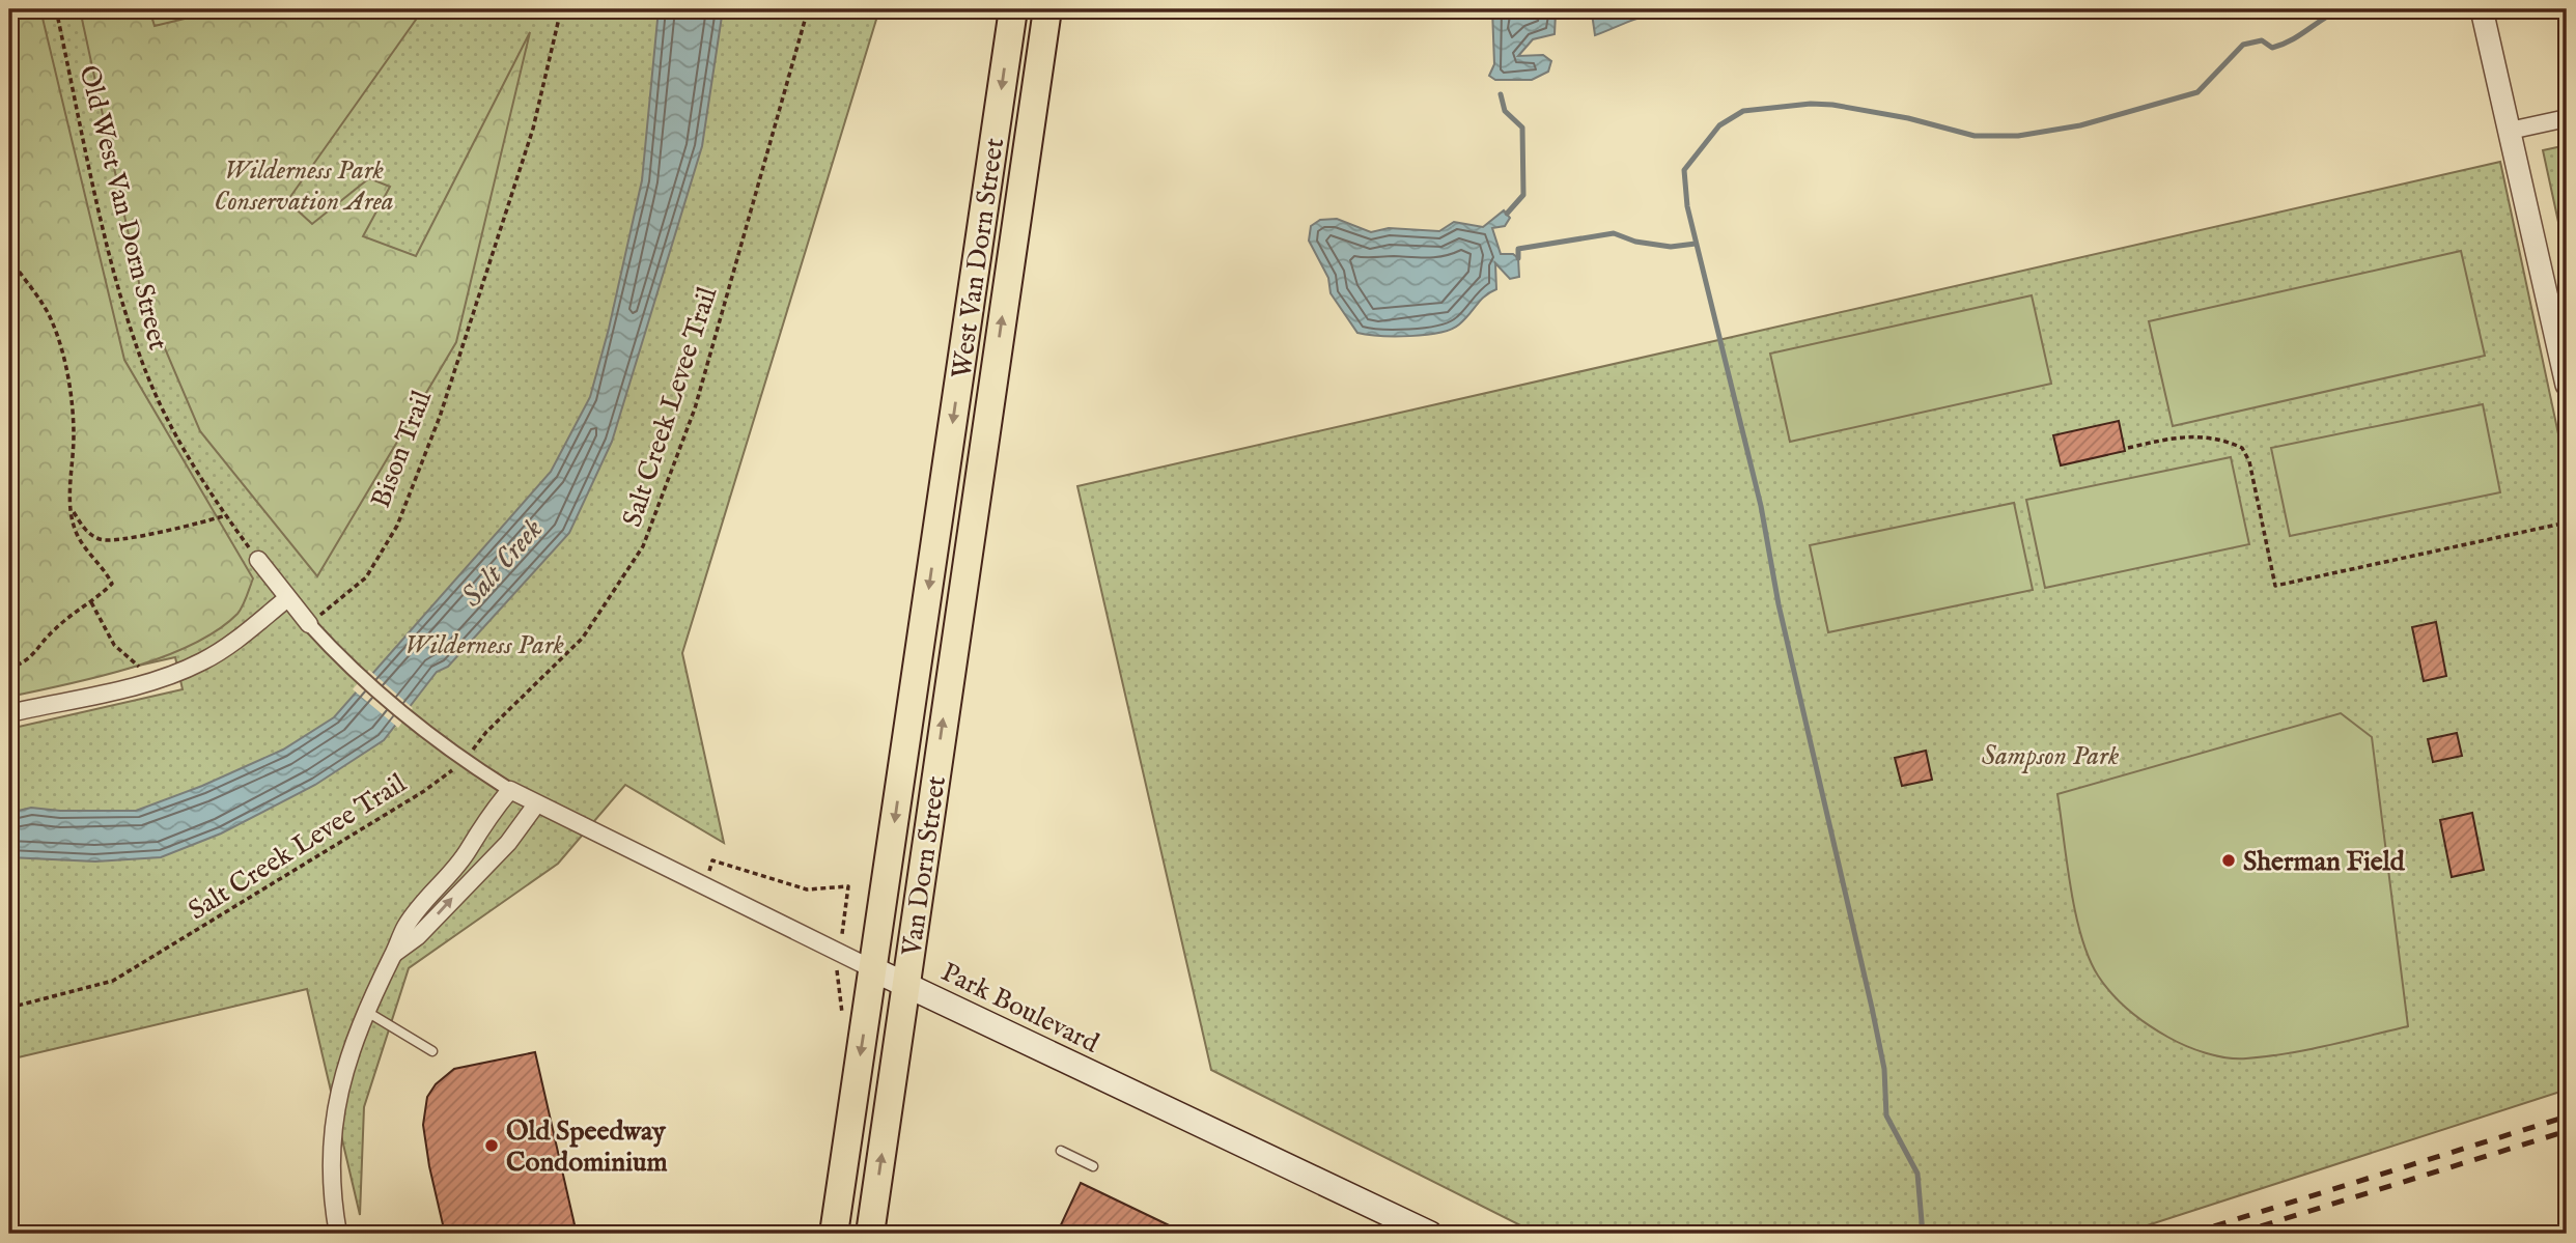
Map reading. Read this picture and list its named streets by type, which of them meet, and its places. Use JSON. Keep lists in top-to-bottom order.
{
  "streets": {
    "main road": ["West Van Dorn Street", "Van Dorn Street", "Park Boulevard"],
    "path": ["Old West Van Dorn Street", "Salt Creek Levee Trail", "Bison Trail"]
  },
  "crossings": [
    ["West Van Dorn Street", "Van Dorn Street"],
    ["Van Dorn Street", "Park Boulevard"]
  ],
  "water": ["Salt Creek"],
  "parks": ["Wilderness Park Conservation Area", "Wilderness Park", "Sampson Park"],
  "places": ["Sherman Field", "Old Speedway Condominium"]
}
